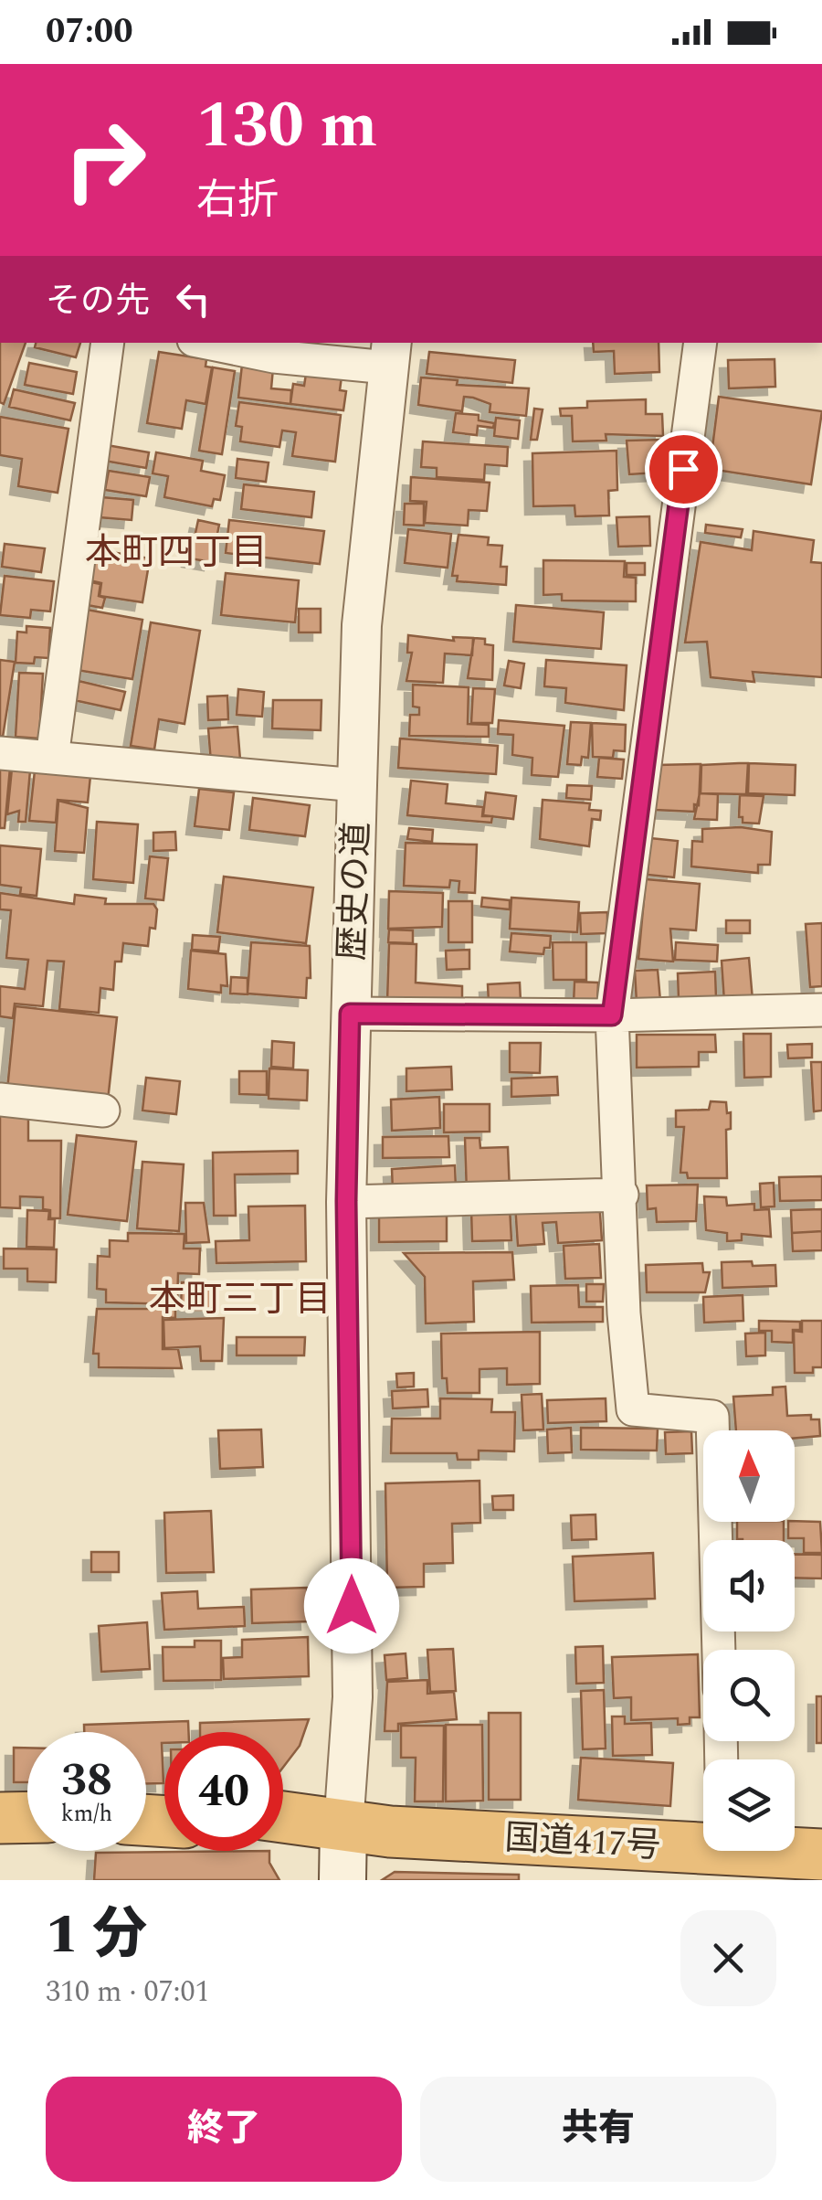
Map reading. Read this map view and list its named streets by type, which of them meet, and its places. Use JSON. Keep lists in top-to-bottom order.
{
  "streets": {
    "highway": ["国道417号"],
    "street": ["歴史の道"]
  },
  "crossings": [
    ["歴史の道", "国道417号"]
  ],
  "districts": ["本町四丁目", "本町三丁目"],
  "north": "top",
  "page": {
    "status": "07:00",
    "turn": ["130 m", "右折"],
    "then": "その先",
    "speed": "38 km/h",
    "limit": "40",
    "heading": ["1 分", "310 m · 07:01"],
    "buttons": ["終了", "共有"]
  }
}
